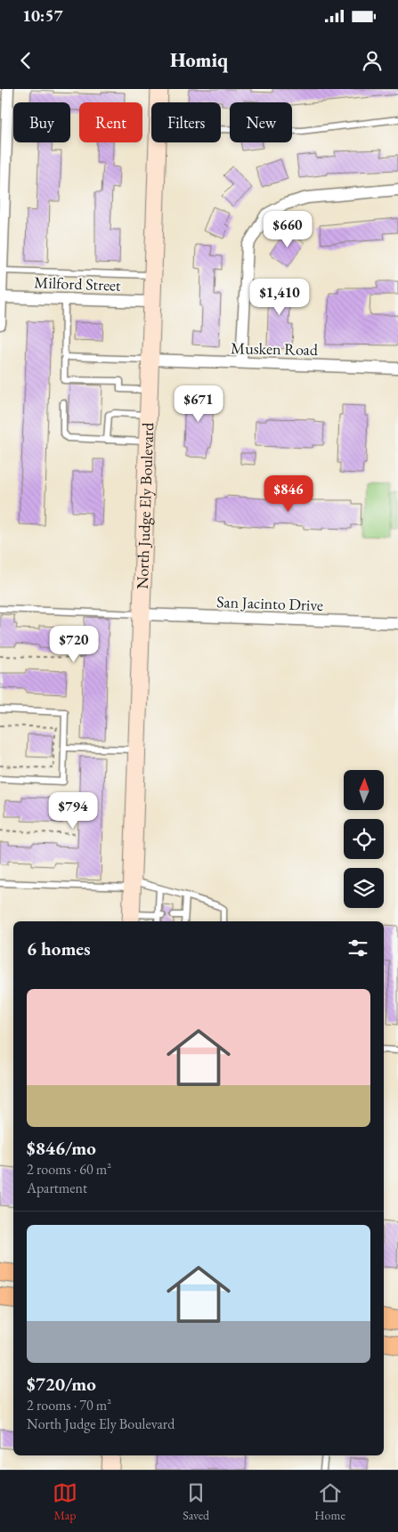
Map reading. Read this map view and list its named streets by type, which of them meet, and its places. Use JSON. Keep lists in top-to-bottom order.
{
  "streets": {
    "main road": ["North Judge Ely Boulevard"],
    "street": ["Milford Street", "Musken Road", "San Jacinto Drive"]
  },
  "crossings": [
    ["Milford Street", "North Judge Ely Boulevard"],
    ["Musken Road", "North Judge Ely Boulevard"],
    ["North Judge Ely Boulevard", "San Jacinto Drive"]
  ],
  "north": "top",
  "page": {
    "status": "10:57",
    "header": "Homiq",
    "chip": [
      "Buy",
      "Rent",
      "Filters",
      "New"
    ],
    "price": [
      "$660",
      "$1,410",
      "$671",
      "$846",
      "$720",
      "$794"
    ],
    "heading": "6 homes",
    "list": [
      {
        "name": "$846/mo",
        "note": "2 rooms · 60 m² · Apartment"
      },
      {
        "name": "$720/mo",
        "note": "2 rooms · 70 m² · North Judge Ely Boulevard"
      }
    ],
    "tabs": ["Map", "Saved", "Home"]
  }
}
